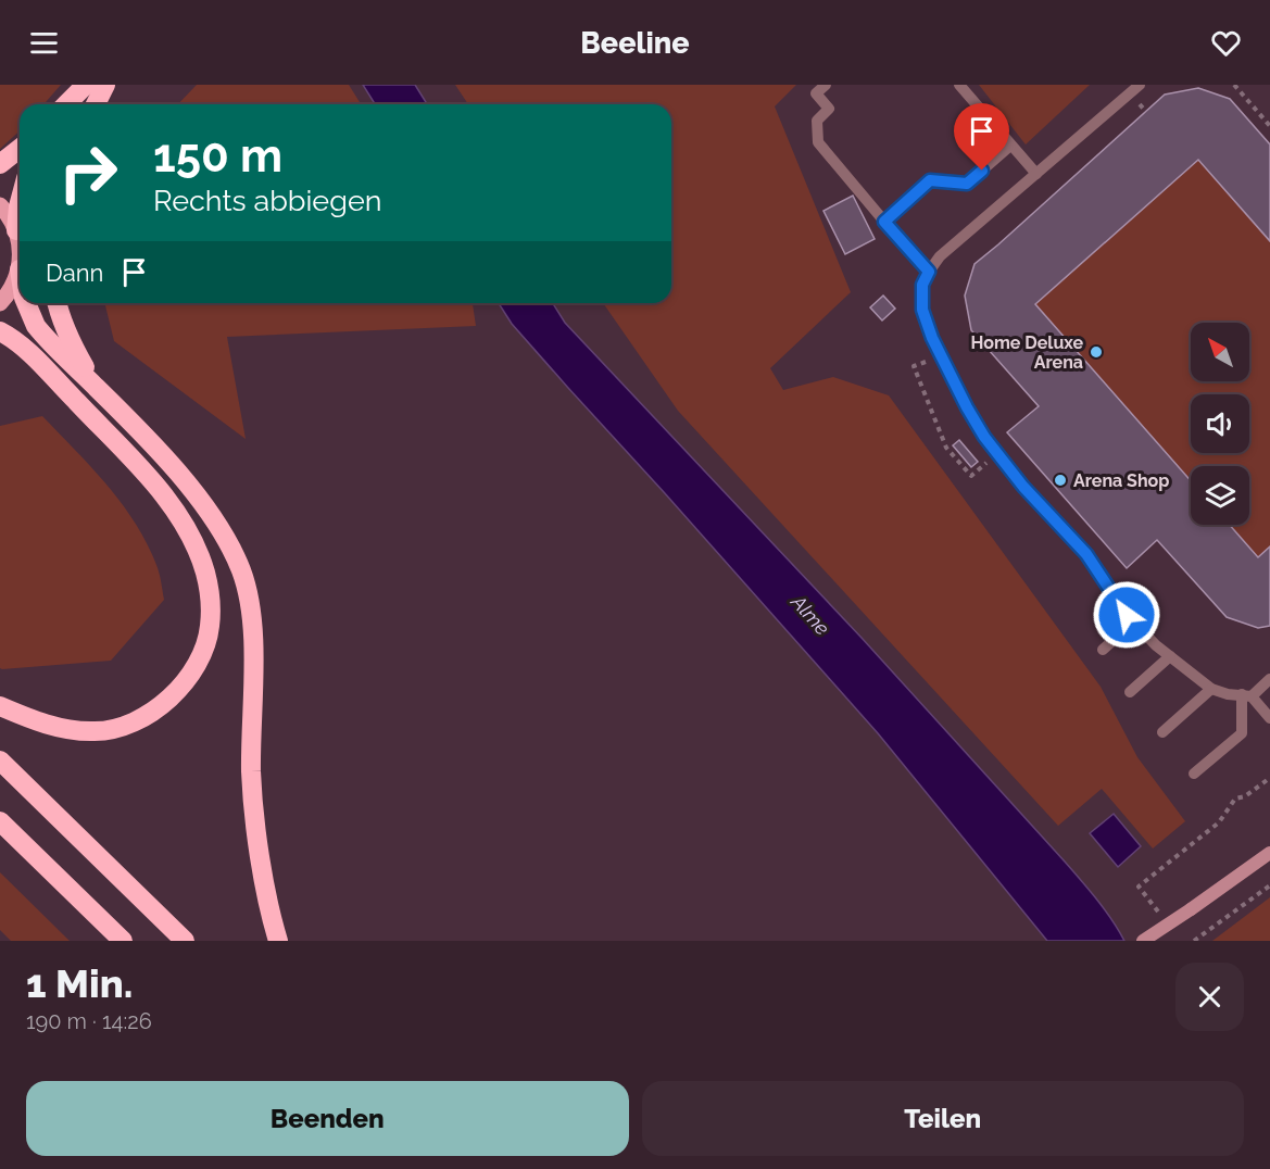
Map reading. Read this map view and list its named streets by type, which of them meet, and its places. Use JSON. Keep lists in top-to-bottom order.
{
  "water": ["Alme"],
  "places": ["Home Deluxe Arena", "Arena Shop"],
  "north": "top left",
  "page": {
    "header": "Beeline",
    "turn": ["150 m", "Rechts abbiegen"],
    "then": "Dann",
    "heading": ["1 Min.", "190 m · 14:26"],
    "buttons": ["Beenden", "Teilen"]
  }
}
